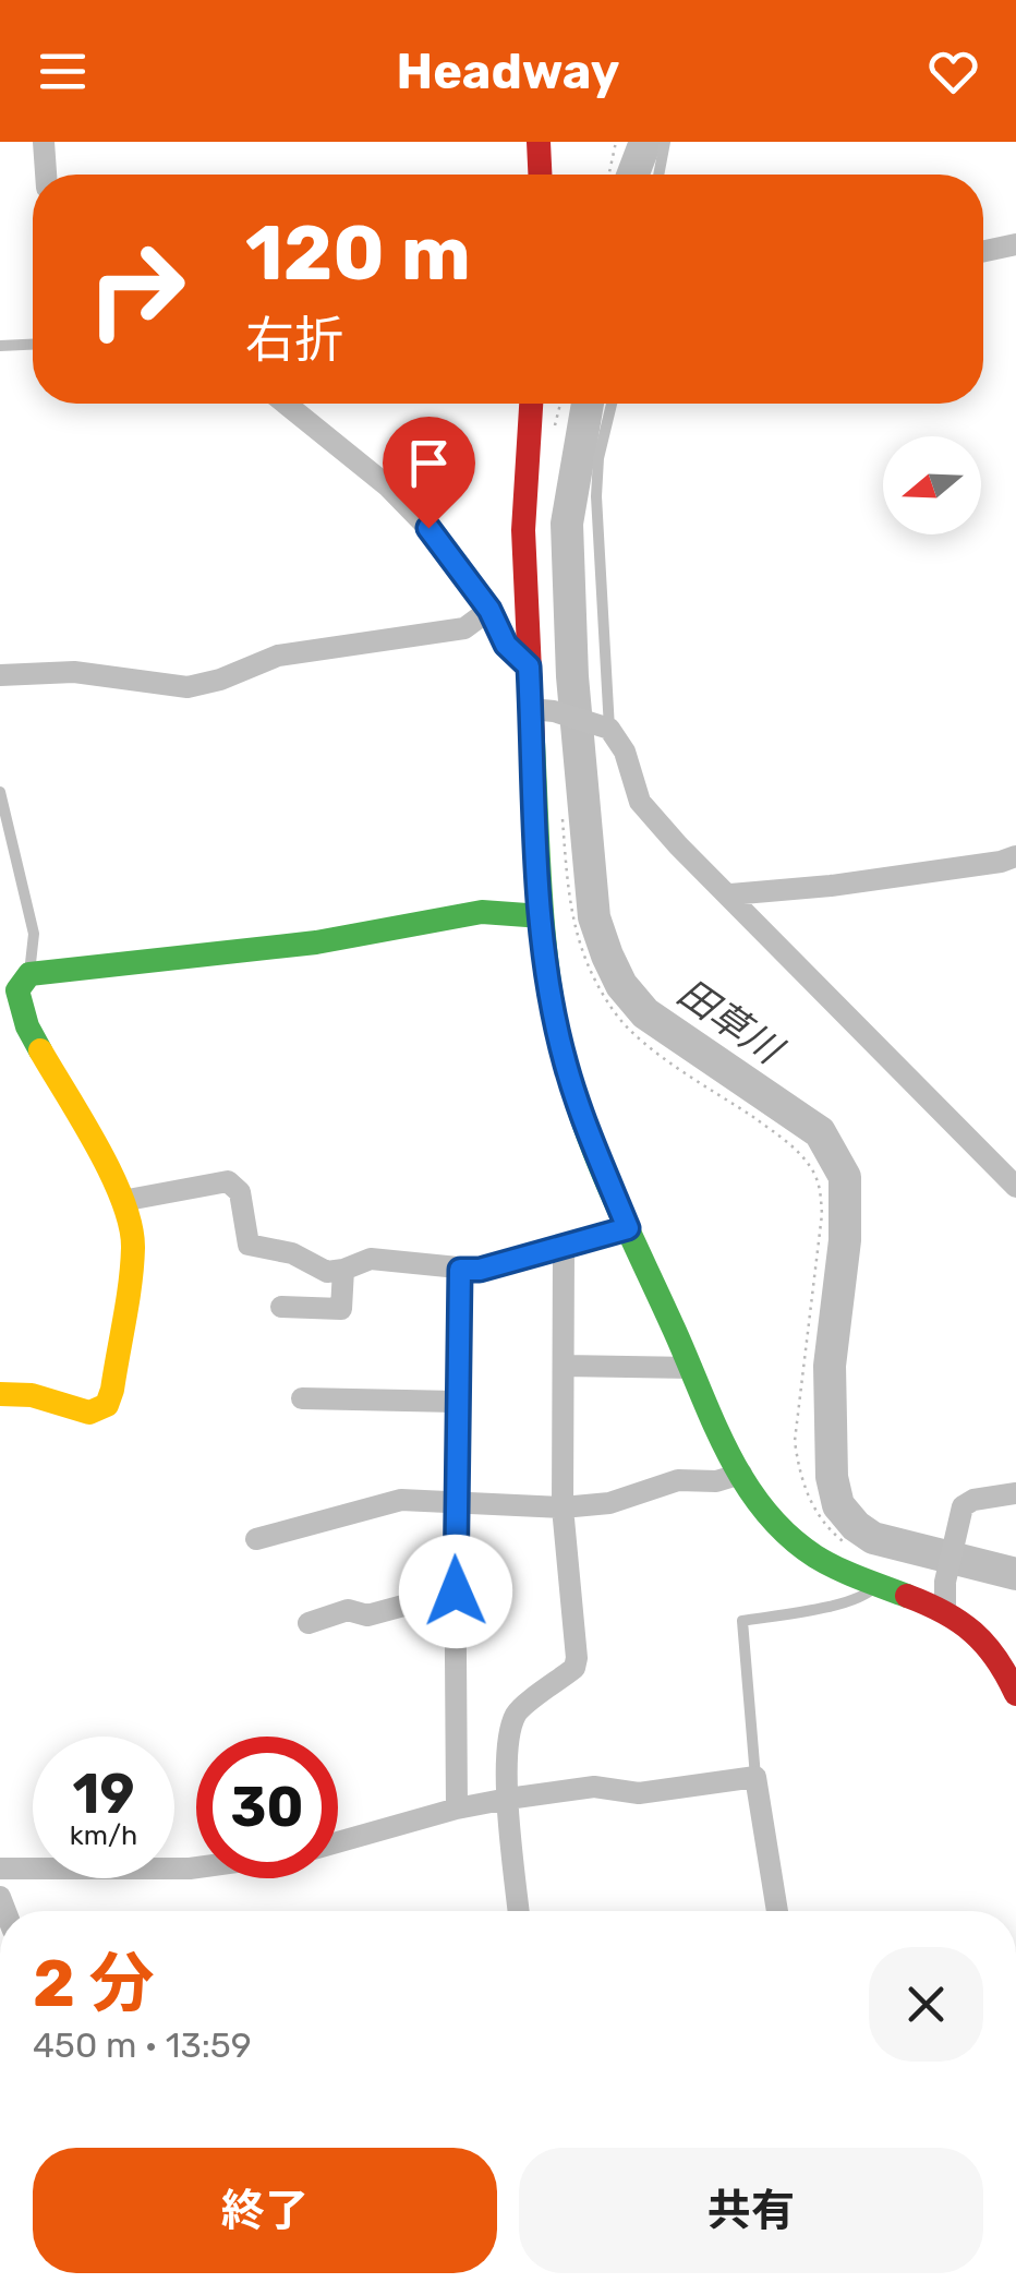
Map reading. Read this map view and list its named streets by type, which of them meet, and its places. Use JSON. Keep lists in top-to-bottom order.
{
  "water": ["田草川"],
  "north": "left",
  "page": {
    "header": "Headway",
    "turn": ["120 m", "右折"],
    "speed": "19 km/h",
    "limit": "30",
    "heading": ["2 分", "450 m · 13:59"],
    "buttons": ["終了", "共有"]
  }
}
